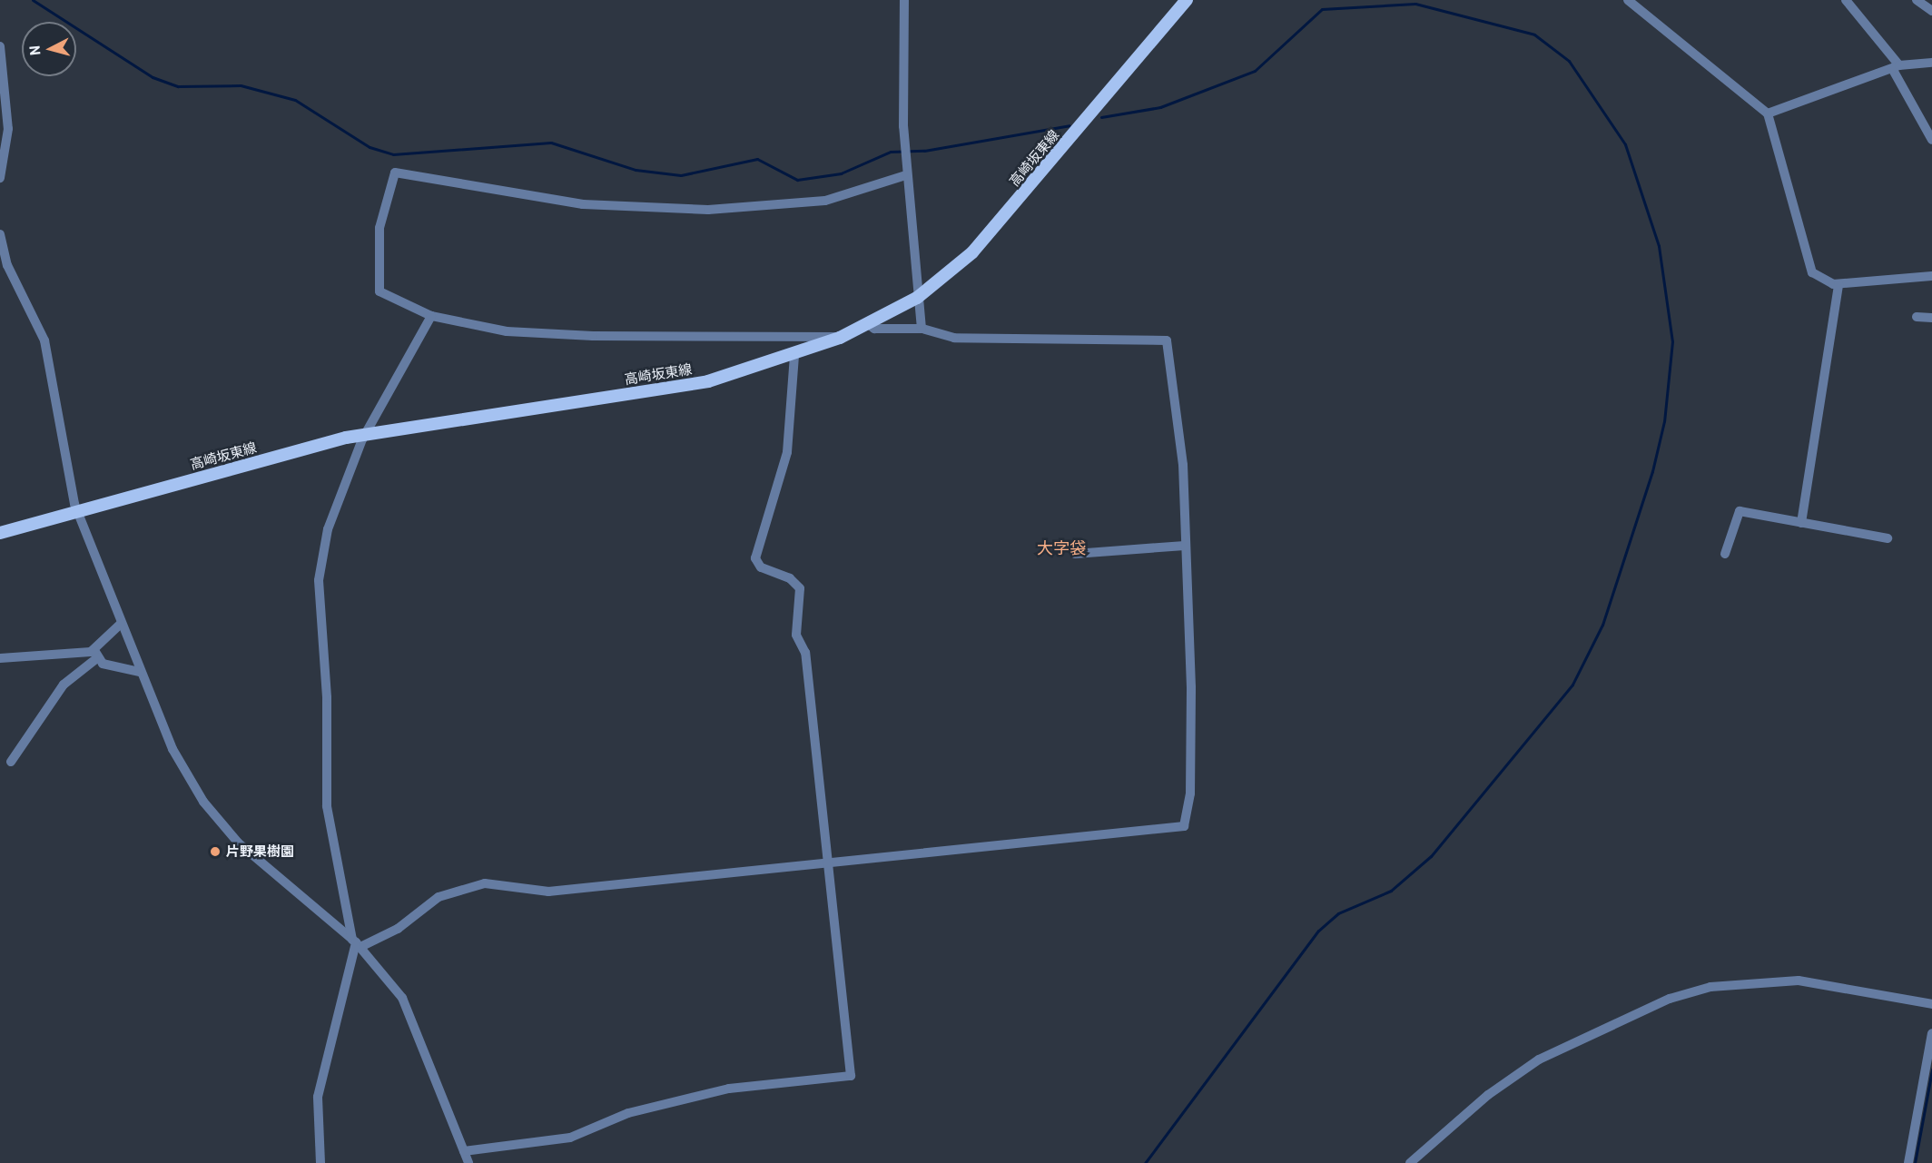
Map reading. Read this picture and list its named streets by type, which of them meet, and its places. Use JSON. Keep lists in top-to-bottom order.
{
  "streets": {
    "main road": ["高崎坂東線"]
  },
  "districts": ["大字袋"],
  "places": ["片野果樹園"],
  "north": "left"
}
